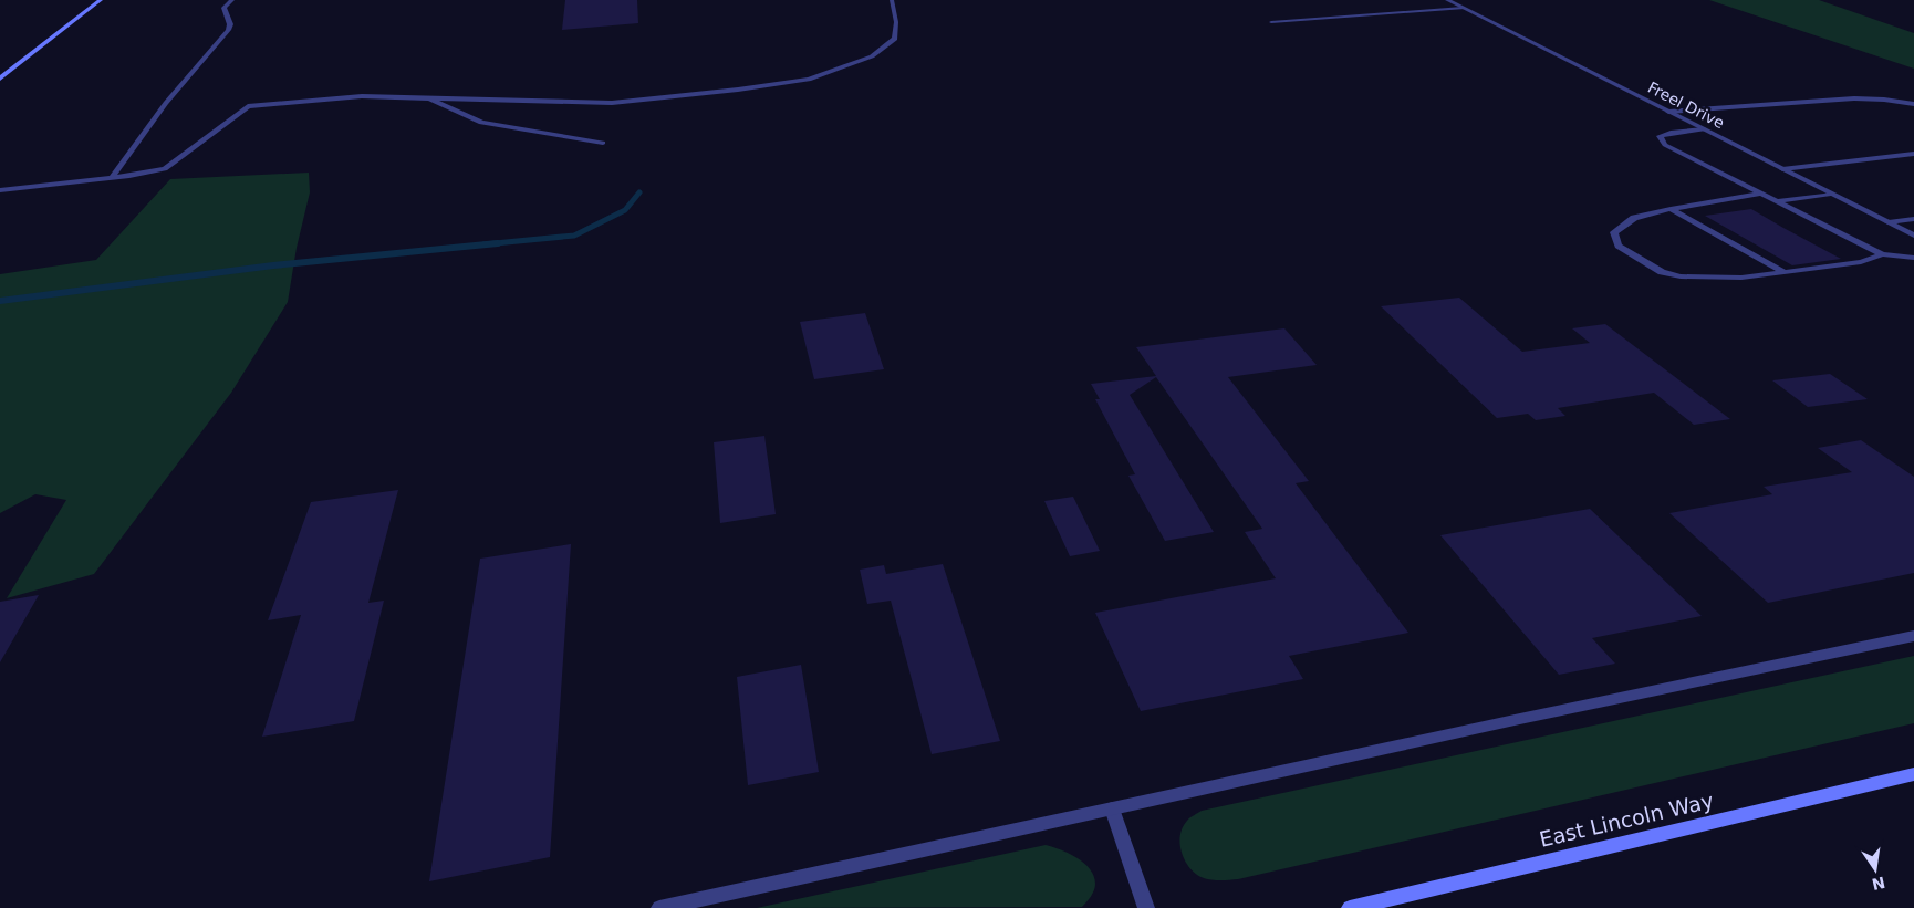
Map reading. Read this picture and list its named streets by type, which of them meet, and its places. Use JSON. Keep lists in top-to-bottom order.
{
  "streets": {
    "main road": ["East Lincoln Way"],
    "street": ["Freel Drive"]
  },
  "north": "bottom"
}
